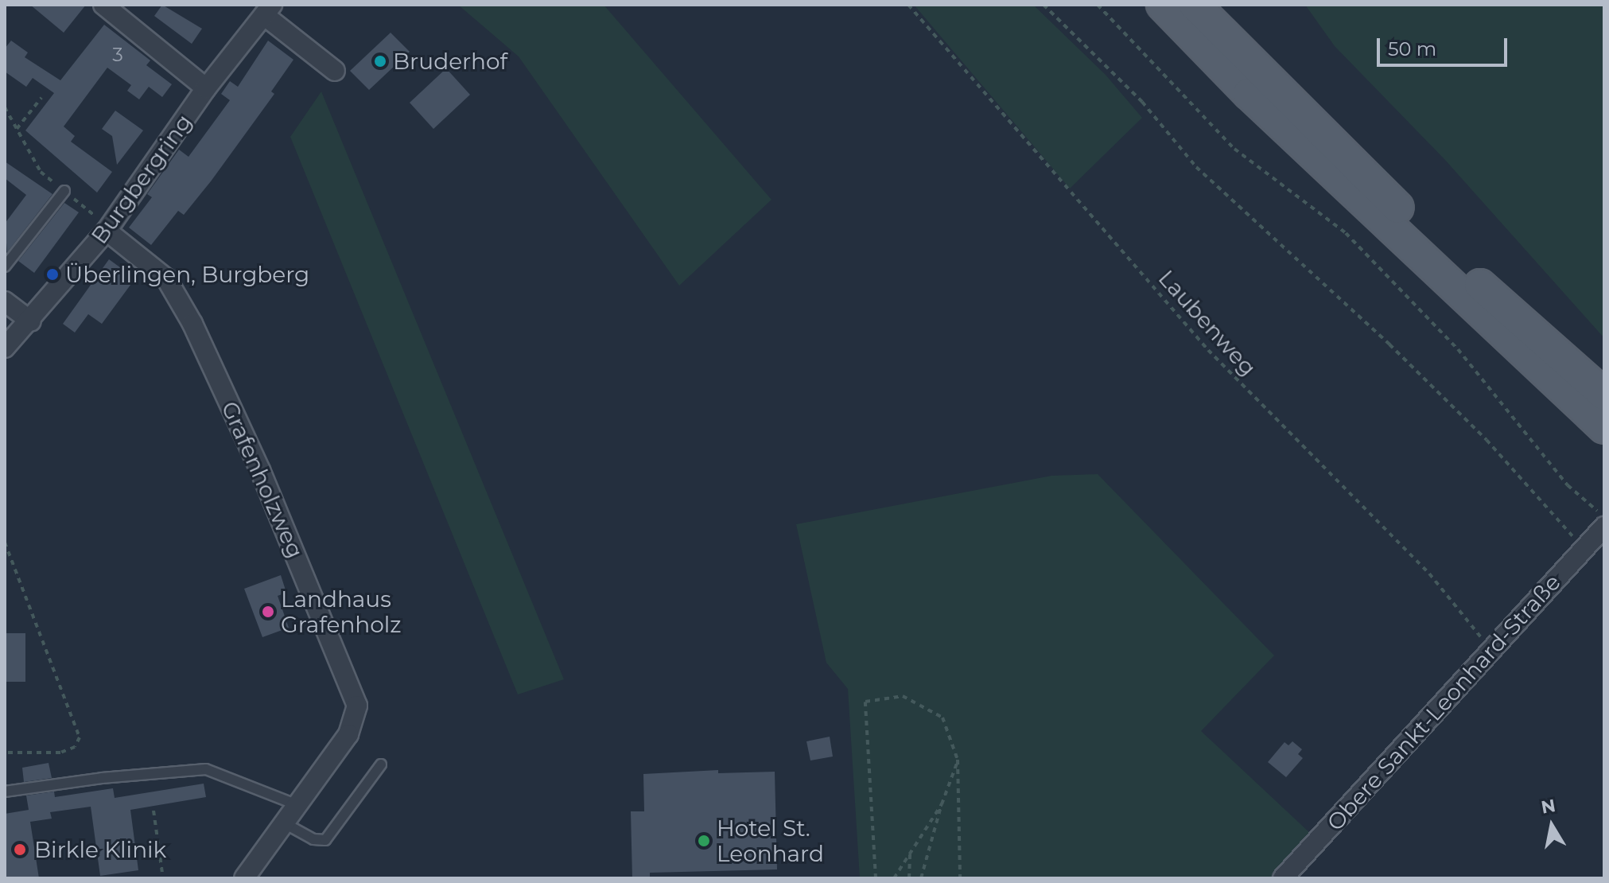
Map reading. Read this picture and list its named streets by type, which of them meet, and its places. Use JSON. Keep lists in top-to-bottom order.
{
  "streets": {
    "street": ["Burgbergring", "Grafenholzweg", "Obere Sankt-Leonhard-Straße"],
    "path": ["Laubenweg"]
  },
  "crossings": [
    ["Burgbergring", "Grafenholzweg"],
    ["Laubenweg", "Obere Sankt-Leonhard-Straße"]
  ],
  "places": [
    "Bruderhof",
    "Überlingen, Burgberg",
    "Landhaus Grafenholz",
    "Hotel St. Leonhard",
    "Birkle Klinik"
  ],
  "house_numbers": ["3"],
  "scale_bar": "50 m",
  "north": "top"
}
